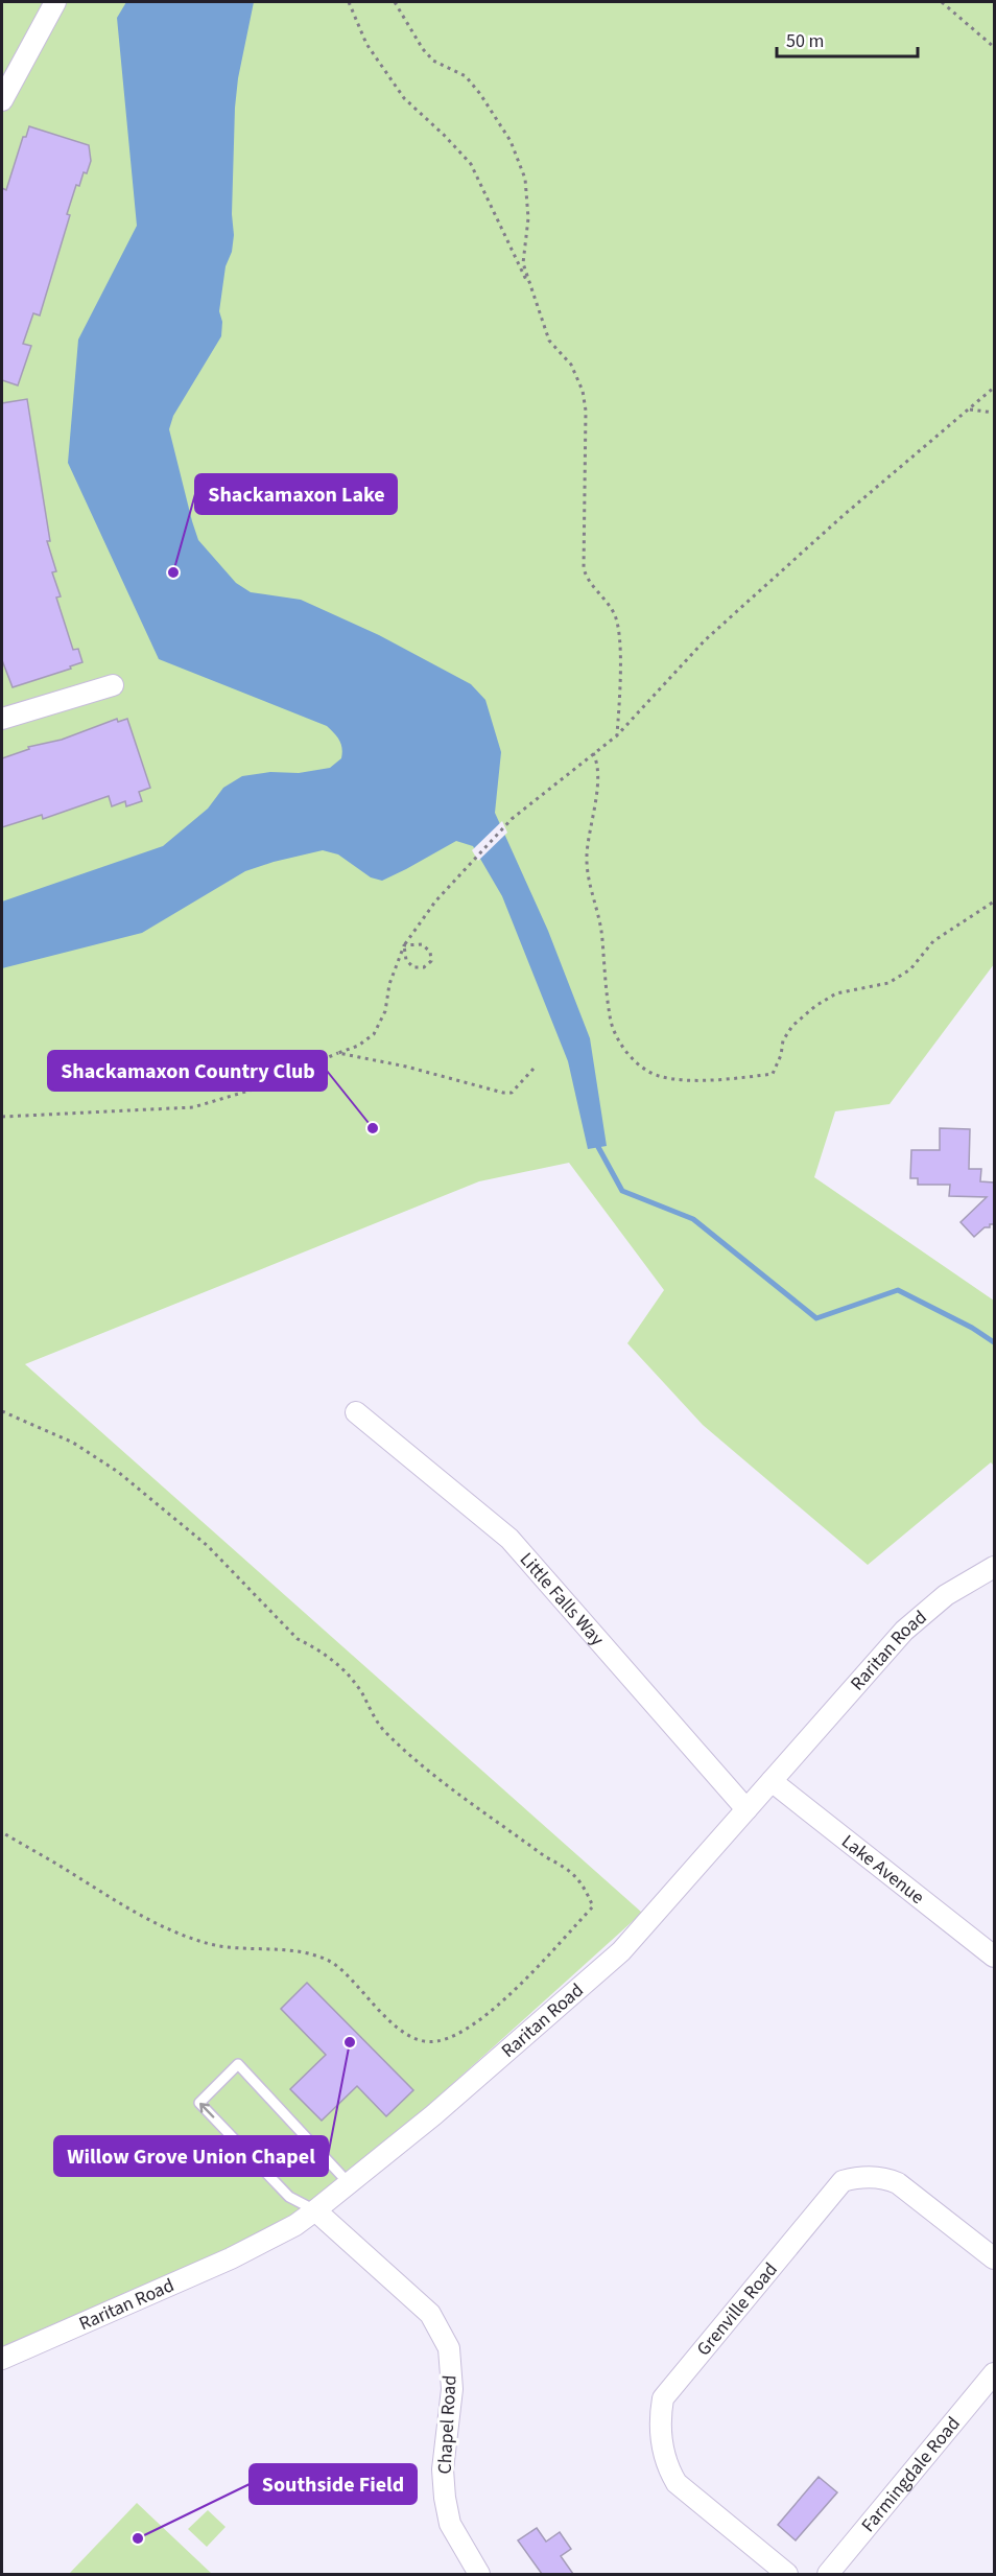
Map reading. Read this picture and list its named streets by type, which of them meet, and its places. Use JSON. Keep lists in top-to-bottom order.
{
  "streets": {
    "street": [
      "Little Falls Way",
      "Raritan Road",
      "Lake Avenue",
      "Grenville Road",
      "Chapel Road",
      "Farmingdale Road"
    ]
  },
  "crossings": [
    ["Little Falls Way", "Raritan Road"],
    ["Raritan Road", "Lake Avenue"],
    ["Raritan Road", "Chapel Road"]
  ],
  "places": [
    "Shackamaxon Lake",
    "Shackamaxon Country Club",
    "Willow Grove Union Chapel",
    "Southside Field"
  ],
  "scale_bar": "50 m"
}
